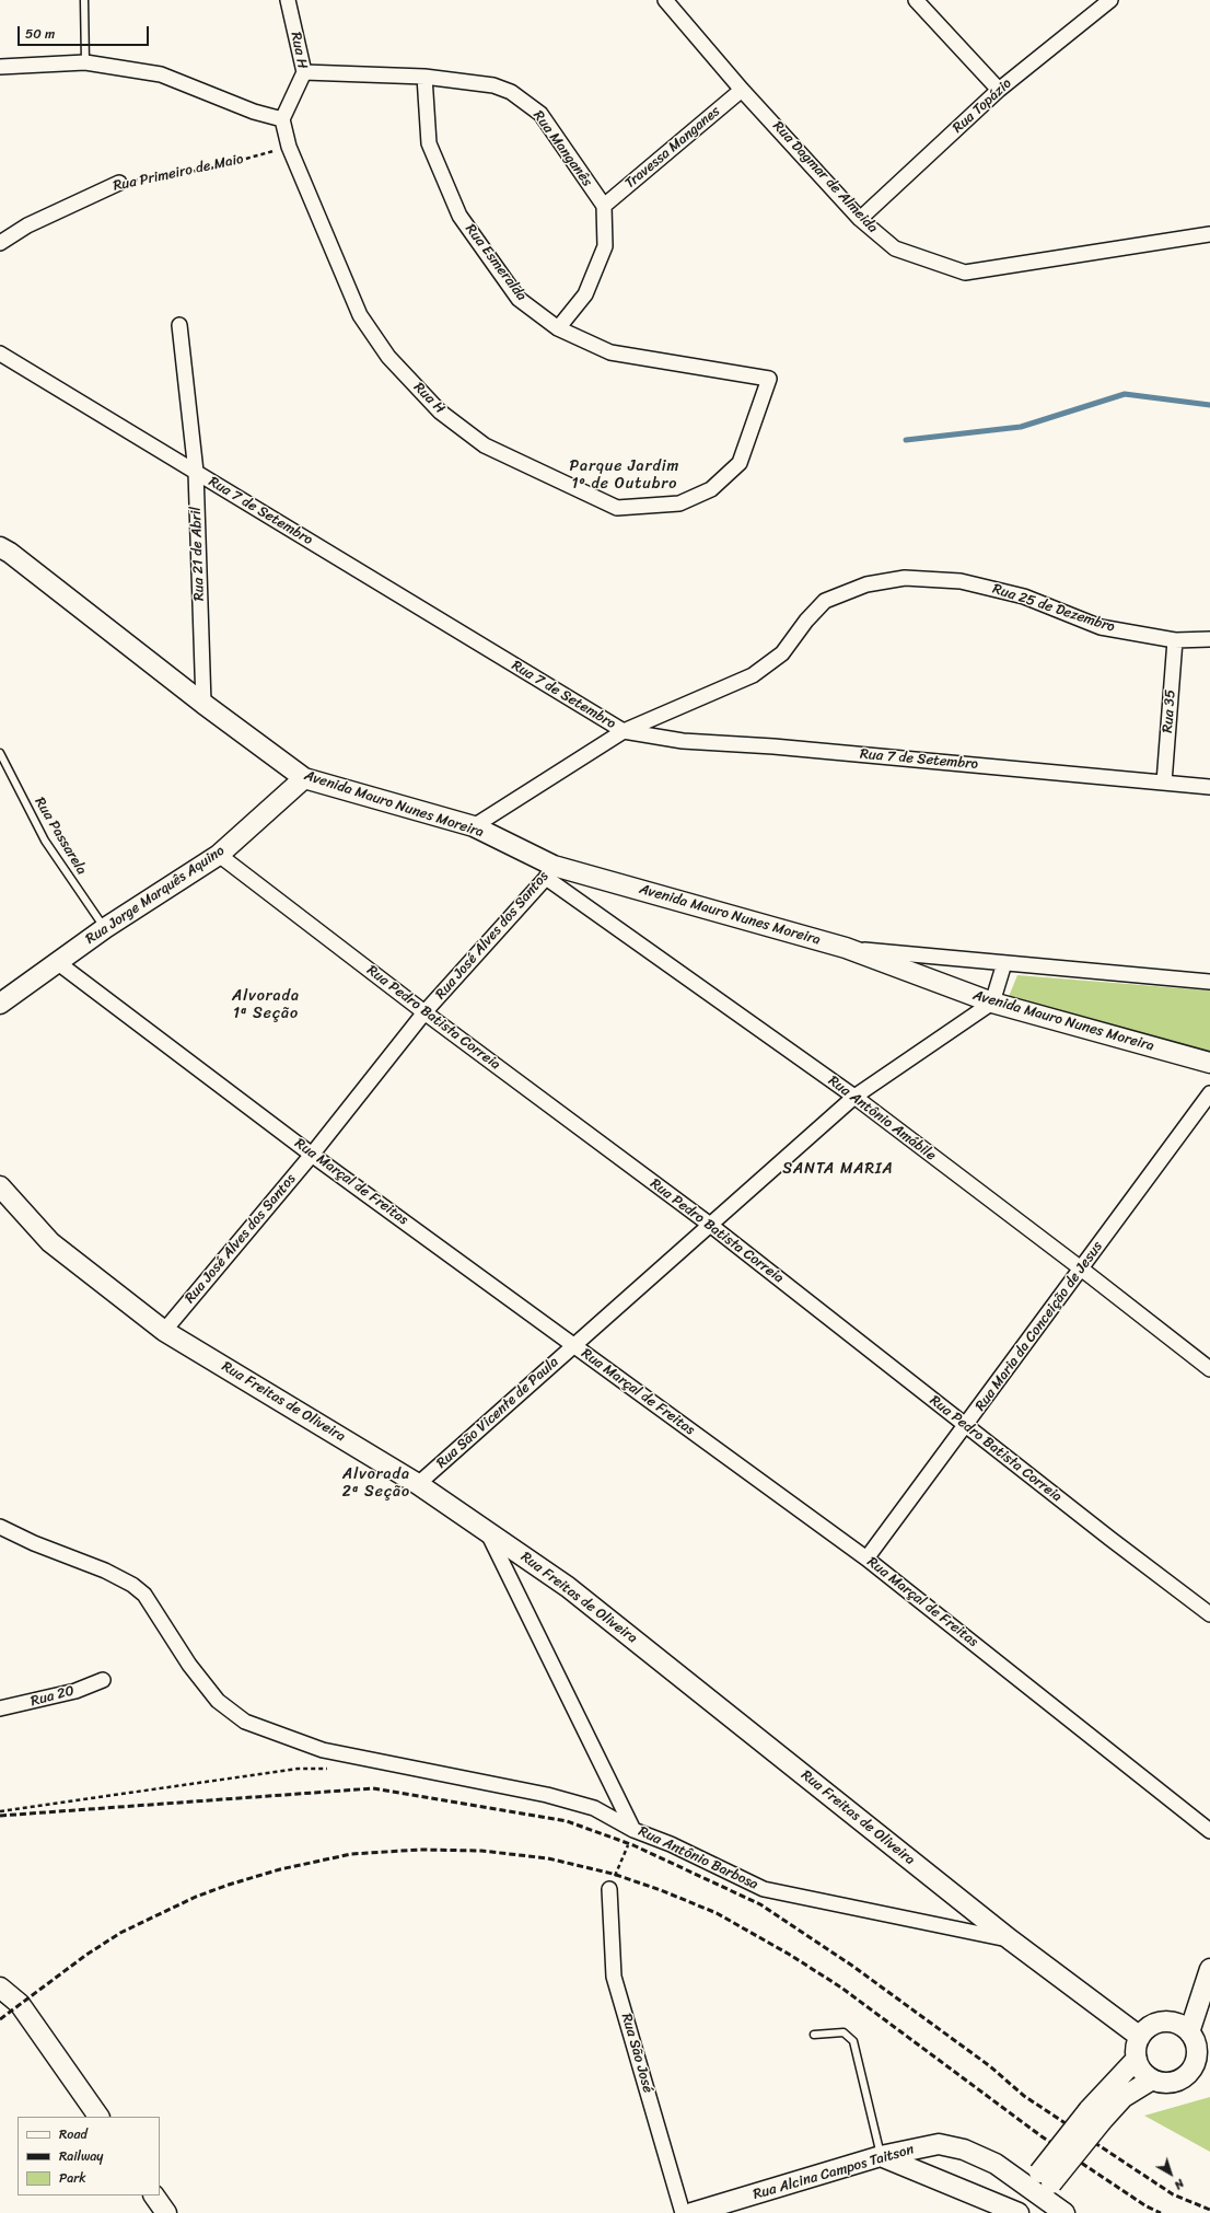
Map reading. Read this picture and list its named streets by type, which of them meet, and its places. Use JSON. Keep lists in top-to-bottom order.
{
  "streets": {
    "street": [
      "Rua H",
      "Rua Topázio",
      "Travessa Manganes",
      "Rua Manganês",
      "Rua Primeiro de Maio",
      "Rua Dagmar de Almeida",
      "Rua Esmeralda",
      "Rua 7 de Setembro",
      "Rua 21 de Abril",
      "Rua 25 de Dezembro",
      "Rua 35",
      "Avenida Mauro Nunes Moreira",
      "Rua Jorge Marquês Aquino",
      "Rua José Alves dos Santos",
      "Rua Pedro Batista Correia",
      "Rua Antônio Amábile",
      "Rua Marçal de Freitas",
      "Rua Maria da Conceição de Jesus",
      "Rua Freitas de Oliveira",
      "Rua São Vicente de Paula",
      "Rua 20",
      "Rua Antônio Barbosa",
      "Rua São José",
      "Rua Alcina Campos Taitson"
    ],
    "lane": ["Rua Passarela"]
  },
  "crossings": [
    ["Rua H", "Rua Manganês"],
    ["Rua H", "Rua Primeiro de Maio"],
    ["Rua H", "Rua Esmeralda"],
    ["Rua Topázio", "Rua Dagmar de Almeida"],
    ["Travessa Manganes", "Rua Manganês"],
    ["Travessa Manganes", "Rua Dagmar de Almeida"],
    ["Rua Manganês", "Rua Esmeralda"],
    ["Rua 7 de Setembro", "Rua 21 de Abril"],
    ["Rua 7 de Setembro", "Rua 25 de Dezembro"],
    ["Rua 7 de Setembro", "Rua 35"],
    ["Rua 21 de Abril", "Avenida Mauro Nunes Moreira"],
    ["Rua 25 de Dezembro", "Rua 35"],
    ["Rua 25 de Dezembro", "Avenida Mauro Nunes Moreira"],
    ["Avenida Mauro Nunes Moreira", "Rua Jorge Marquês Aquino"],
    ["Avenida Mauro Nunes Moreira", "Rua José Alves dos Santos"],
    ["Avenida Mauro Nunes Moreira", "Rua Antônio Amábile"],
    ["Avenida Mauro Nunes Moreira", "Rua São Vicente de Paula"],
    ["Rua Passarela", "Rua Jorge Marquês Aquino"],
    ["Rua Jorge Marquês Aquino", "Rua Pedro Batista Correia"],
    ["Rua Jorge Marquês Aquino", "Rua Marçal de Freitas"],
    ["Rua José Alves dos Santos", "Rua Pedro Batista Correia"],
    ["Rua José Alves dos Santos", "Rua Antônio Amábile"],
    ["Rua José Alves dos Santos", "Rua Marçal de Freitas"],
    ["Rua José Alves dos Santos", "Rua Freitas de Oliveira"],
    ["Rua Pedro Batista Correia", "Rua Maria da Conceição de Jesus"],
    ["Rua Pedro Batista Correia", "Rua São Vicente de Paula"],
    ["Rua Antônio Amábile", "Rua Maria da Conceição de Jesus"],
    ["Rua Antônio Amábile", "Rua São Vicente de Paula"],
    ["Rua Marçal de Freitas", "Rua Maria da Conceição de Jesus"],
    ["Rua Marçal de Freitas", "Rua São Vicente de Paula"],
    ["Rua Freitas de Oliveira", "Rua São Vicente de Paula"],
    ["Rua Freitas de Oliveira", "Rua Antônio Barbosa"]
  ],
  "districts": [
    "Parque Jardim 1º de Outubro",
    "Alvorada 1ª Seção",
    "SANTA MARIA",
    "Alvorada 2ª Seção"
  ],
  "legend": ["Road", "Railway", "Park"],
  "scale_bar": "50 m",
  "north": "bottom right"
}
